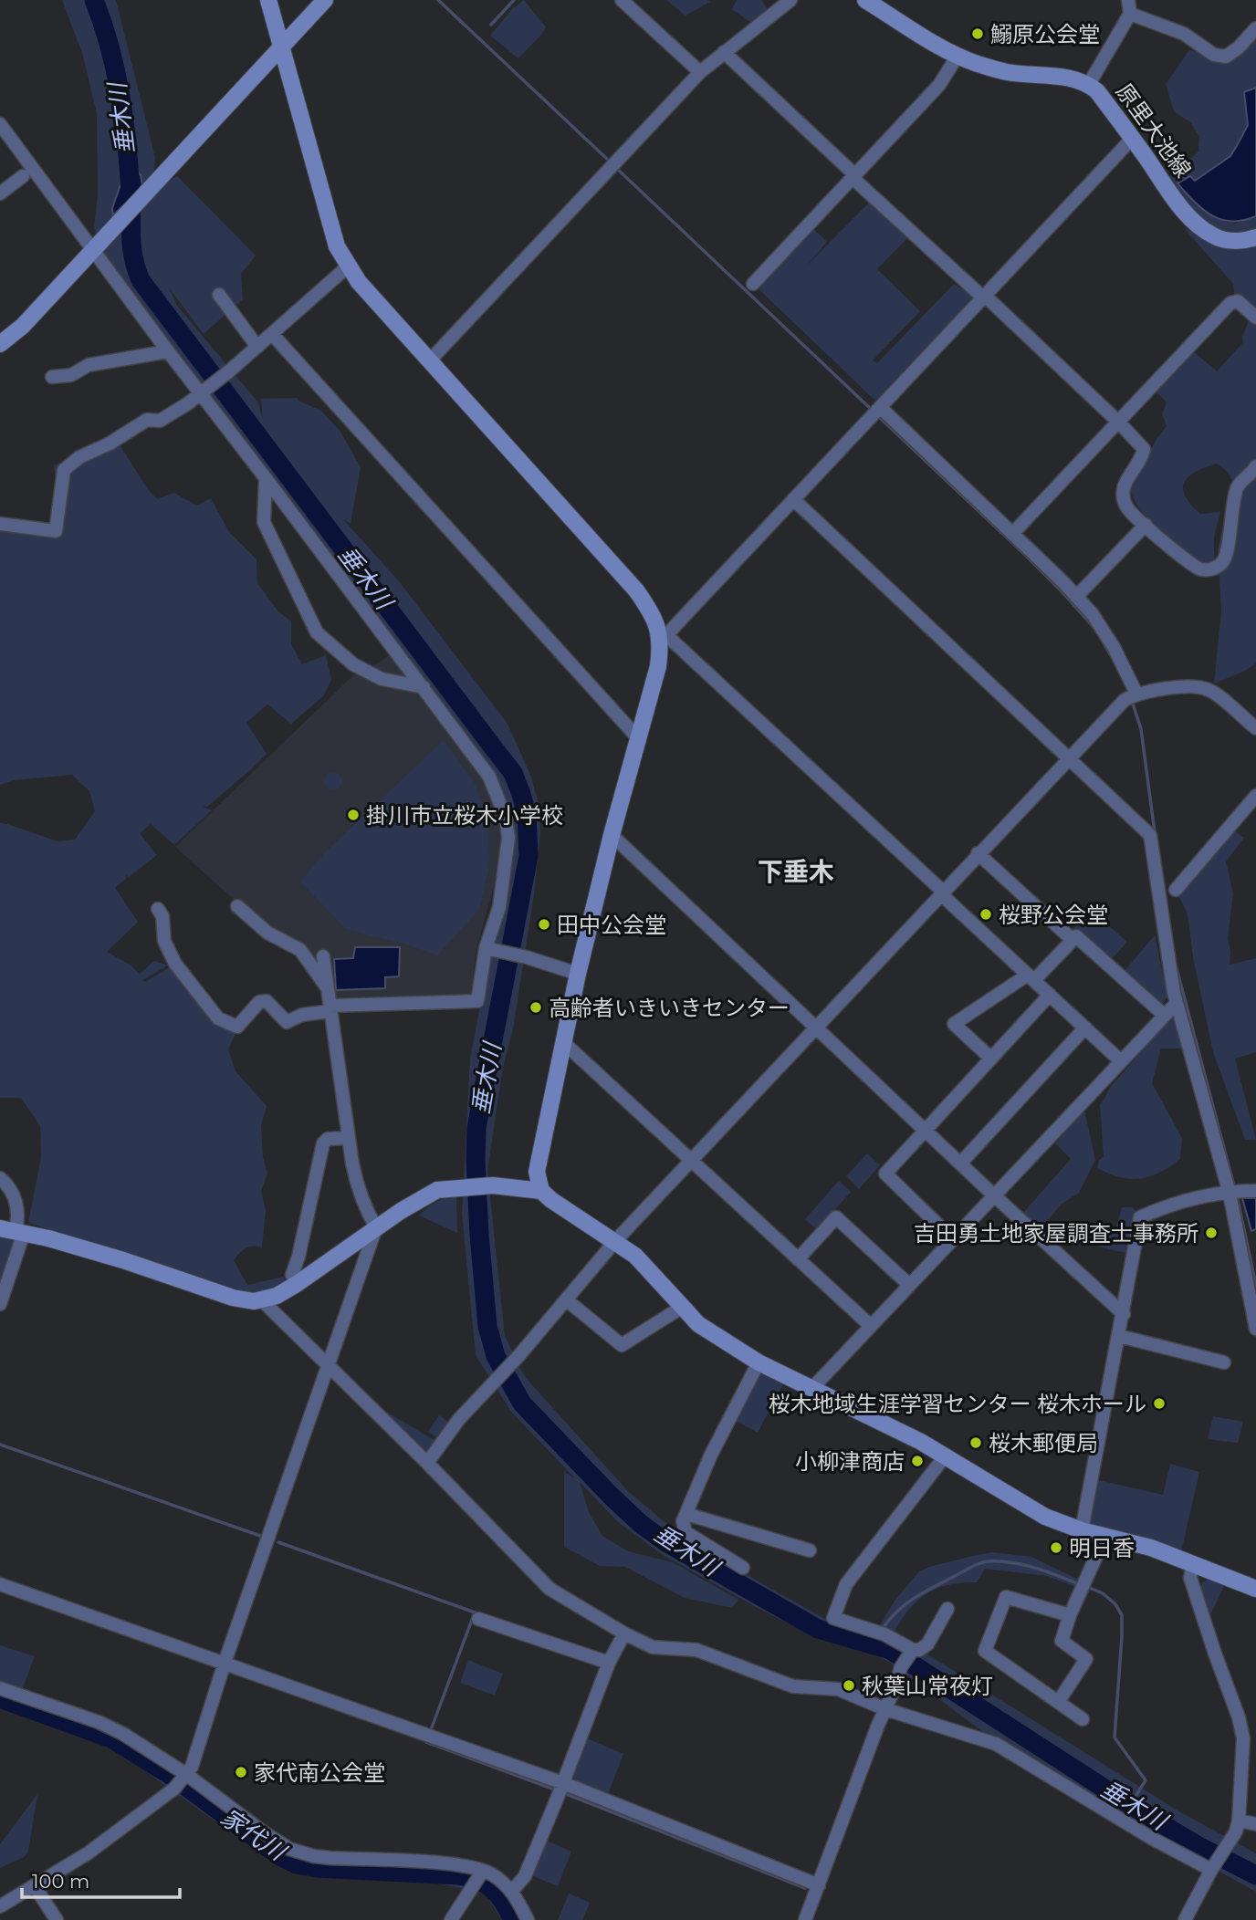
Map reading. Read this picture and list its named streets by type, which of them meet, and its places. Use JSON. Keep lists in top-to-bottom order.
{
  "streets": {
    "street": ["原里大池線"]
  },
  "districts": ["下垂木"],
  "water": ["垂木川", "家代川"],
  "places": [
    "鰯原公会堂",
    "掛川市立桜木小学校",
    "桜野公会堂",
    "田中公会堂",
    "高齢者いきいきセンター",
    "吉田勇土地家屋調査士事務所",
    "桜木地域生涯学習センター 桜木ホール",
    "桜木郵便局",
    "小柳津商店",
    "明日香",
    "秋葉山常夜灯",
    "家代南公会堂"
  ],
  "scale_bar": "100 m"
}
